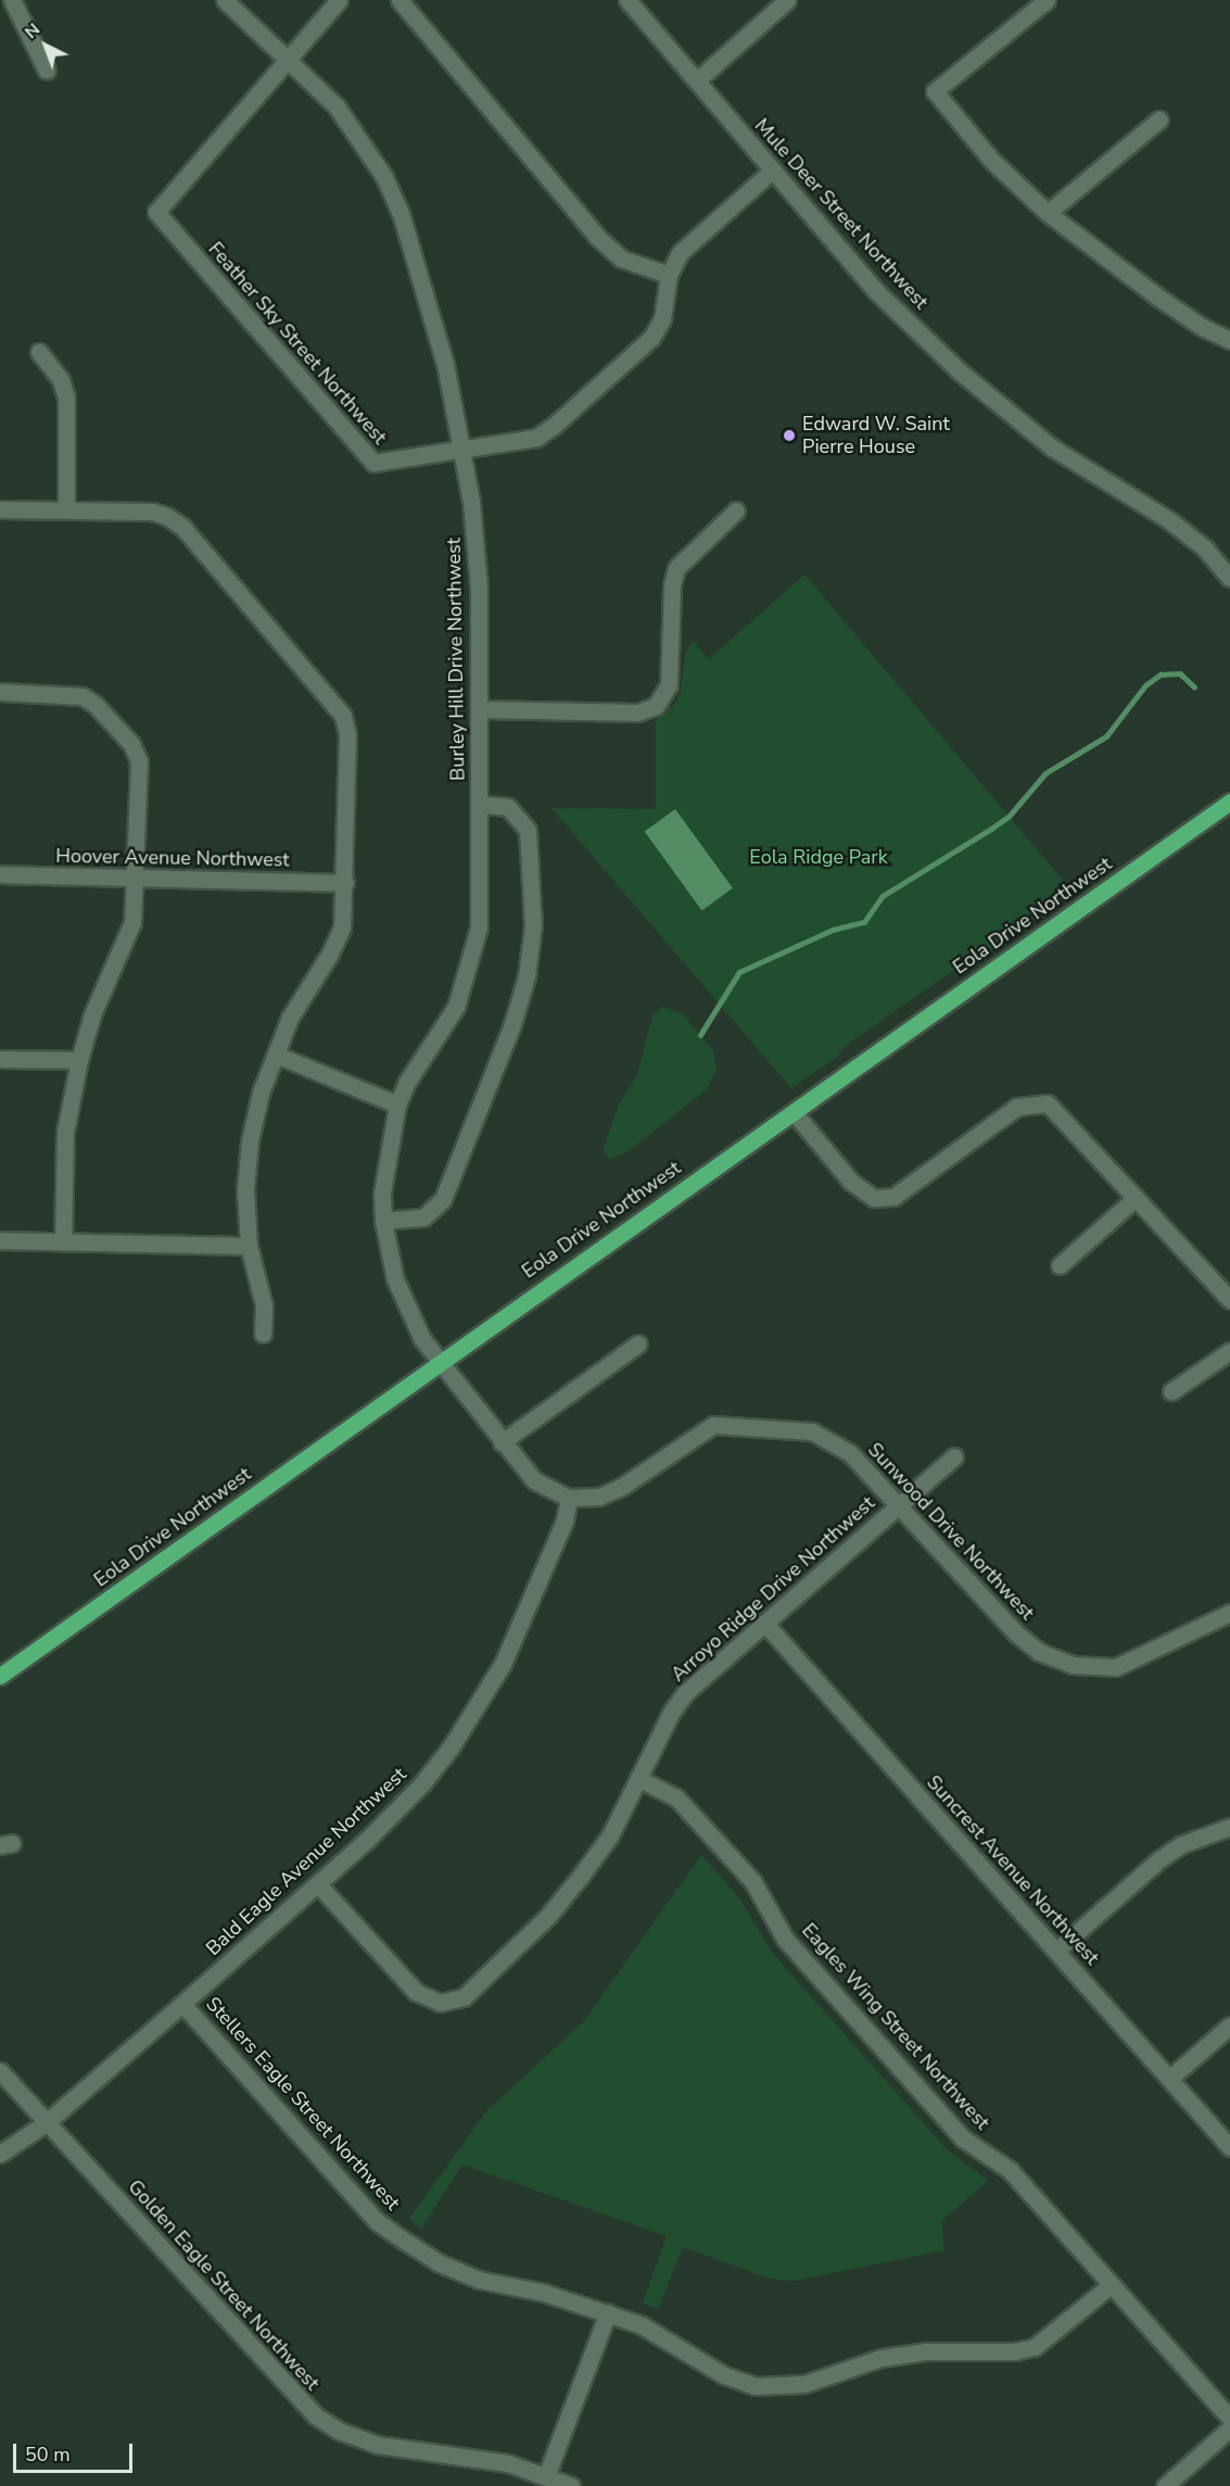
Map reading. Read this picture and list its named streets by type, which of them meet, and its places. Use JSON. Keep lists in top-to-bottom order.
{
  "streets": {
    "main road": ["Eola Drive Northwest"],
    "street": [
      "Mule Deer Street Northwest",
      "Feather Sky Street Northwest",
      "Burley Hill Drive Northwest",
      "Hoover Avenue Northwest",
      "Sunwood Drive Northwest",
      "Arroyo Ridge Drive Northwest",
      "Bald Eagle Avenue Northwest",
      "Suncrest Avenue Northwest",
      "Eagles Wing Street Northwest",
      "Stellers Eagle Street Northwest",
      "Golden Eagle Street Northwest"
    ]
  },
  "crossings": [
    ["Feather Sky Street Northwest", "Burley Hill Drive Northwest"],
    ["Burley Hill Drive Northwest", "Eola Drive Northwest"],
    ["Sunwood Drive Northwest", "Arroyo Ridge Drive Northwest"],
    ["Sunwood Drive Northwest", "Bald Eagle Avenue Northwest"],
    ["Arroyo Ridge Drive Northwest", "Bald Eagle Avenue Northwest"],
    ["Arroyo Ridge Drive Northwest", "Suncrest Avenue Northwest"],
    ["Arroyo Ridge Drive Northwest", "Eagles Wing Street Northwest"],
    ["Bald Eagle Avenue Northwest", "Stellers Eagle Street Northwest"],
    ["Bald Eagle Avenue Northwest", "Golden Eagle Street Northwest"],
    ["Eagles Wing Street Northwest", "Stellers Eagle Street Northwest"]
  ],
  "parks": ["Eola Ridge Park"],
  "places": ["Edward W. Saint Pierre House"],
  "scale_bar": "50 m",
  "north": "top left"
}
